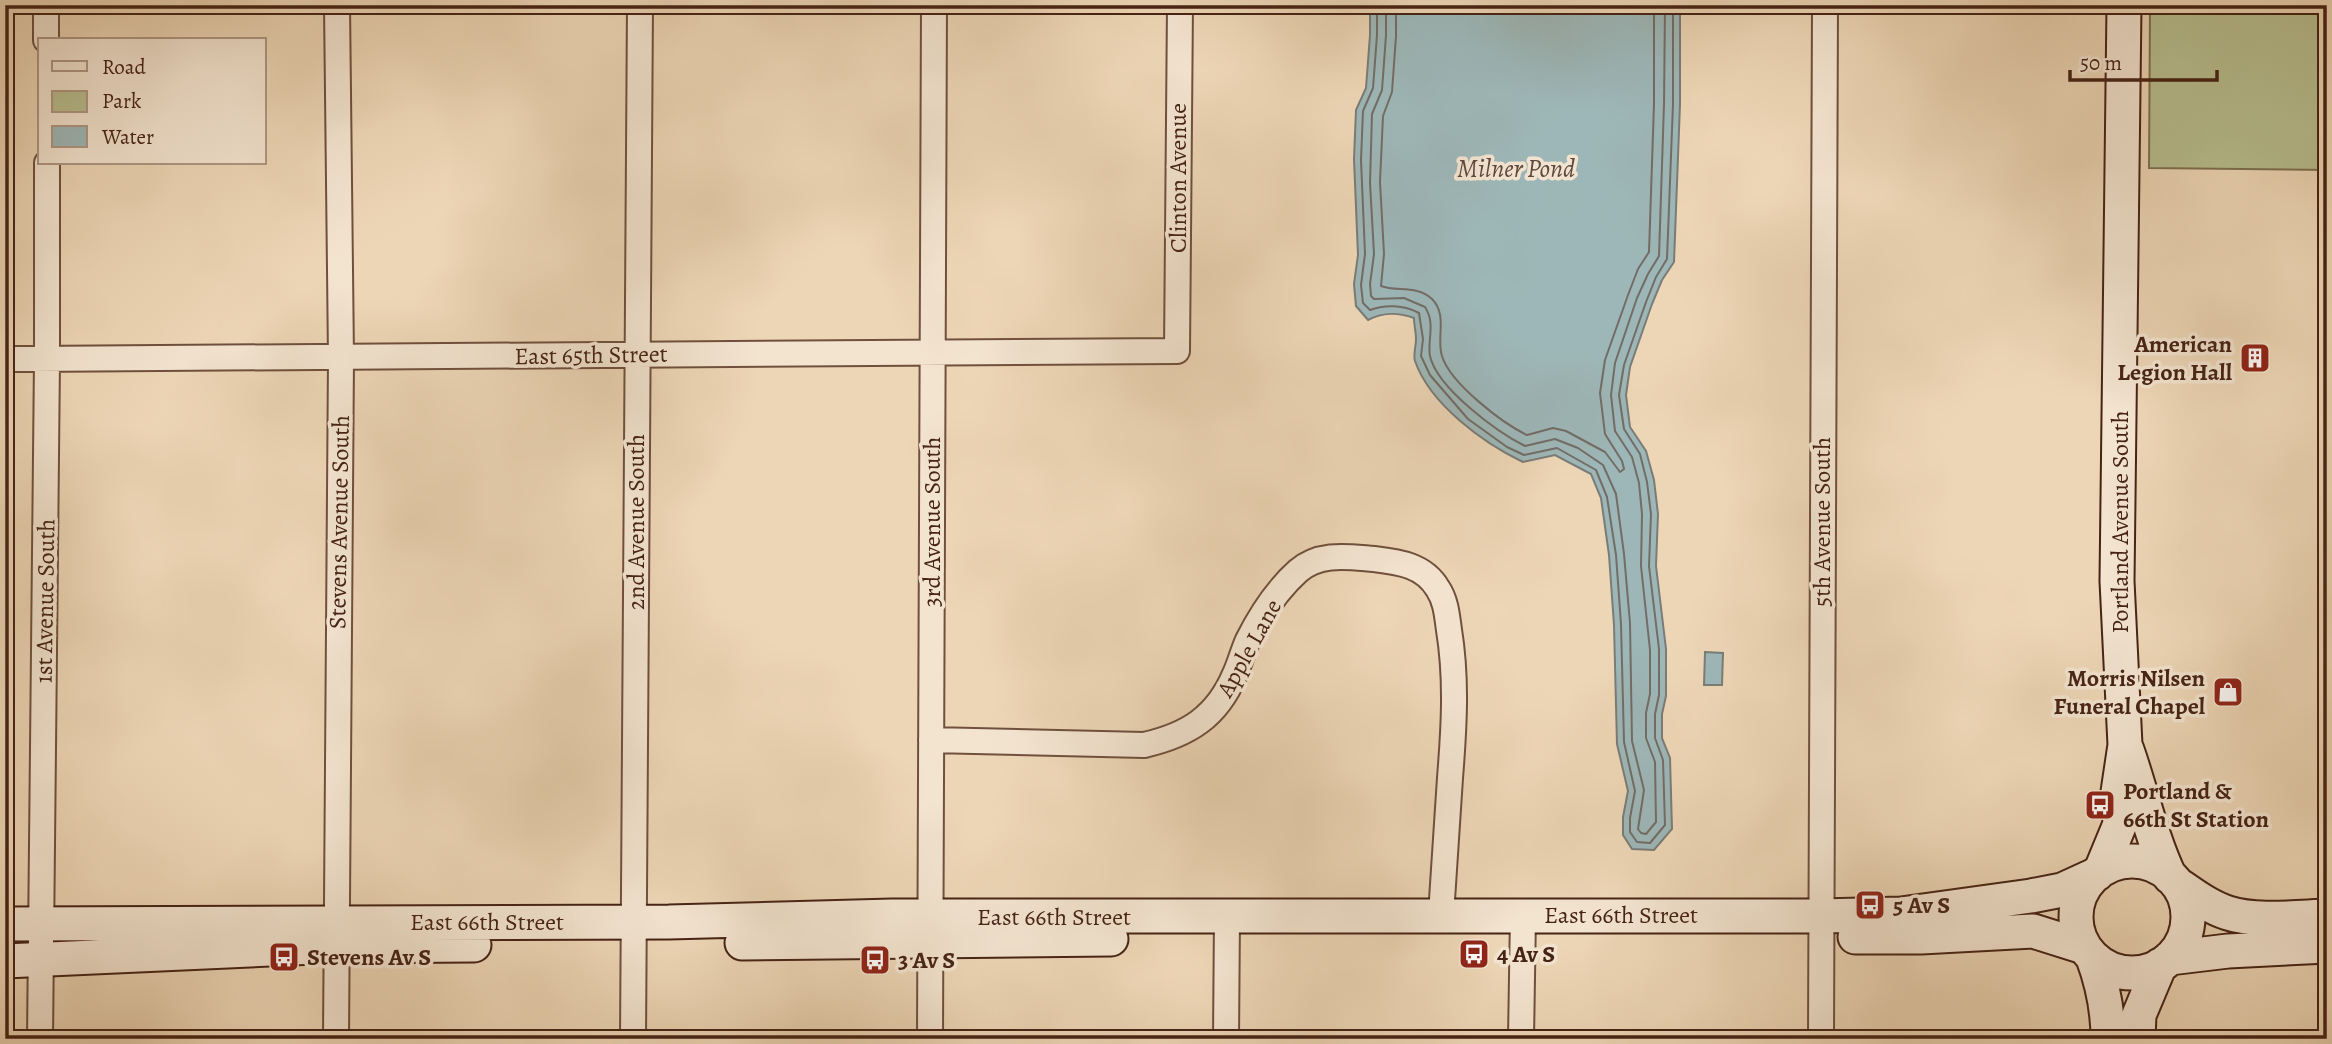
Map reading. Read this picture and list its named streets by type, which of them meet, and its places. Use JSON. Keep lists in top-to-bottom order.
{
  "streets": {
    "main road": ["Portland Avenue South", "East 66th Street"],
    "street": [
      "Clinton Avenue",
      "East 65th Street",
      "Stevens Avenue South",
      "2nd Avenue South",
      "3rd Avenue South",
      "5th Avenue South",
      "1st Avenue South",
      "Apple Lane"
    ]
  },
  "crossings": [
    ["Clinton Avenue", "East 65th Street"],
    ["East 65th Street", "Stevens Avenue South"],
    ["East 65th Street", "2nd Avenue South"],
    ["East 65th Street", "3rd Avenue South"],
    ["East 65th Street", "1st Avenue South"],
    ["Stevens Avenue South", "East 66th Street"],
    ["2nd Avenue South", "East 66th Street"],
    ["3rd Avenue South", "Apple Lane"],
    ["3rd Avenue South", "East 66th Street"],
    ["5th Avenue South", "East 66th Street"],
    ["Portland Avenue South", "East 66th Street"],
    ["1st Avenue South", "East 66th Street"],
    ["Apple Lane", "East 66th Street"]
  ],
  "water": ["Milner Pond"],
  "places": {
    "building": ["American Legion Hall"],
    "shop": ["Morris Nilsen Funeral Chapel"],
    "bus stop": [
      "Portland & 66th St Station",
      "5 Av S",
      "4 Av S",
      "Stevens Av S",
      "3 Av S"
    ]
  },
  "legend": ["Road", "Park", "Water"],
  "scale_bar": "50 m"
}
